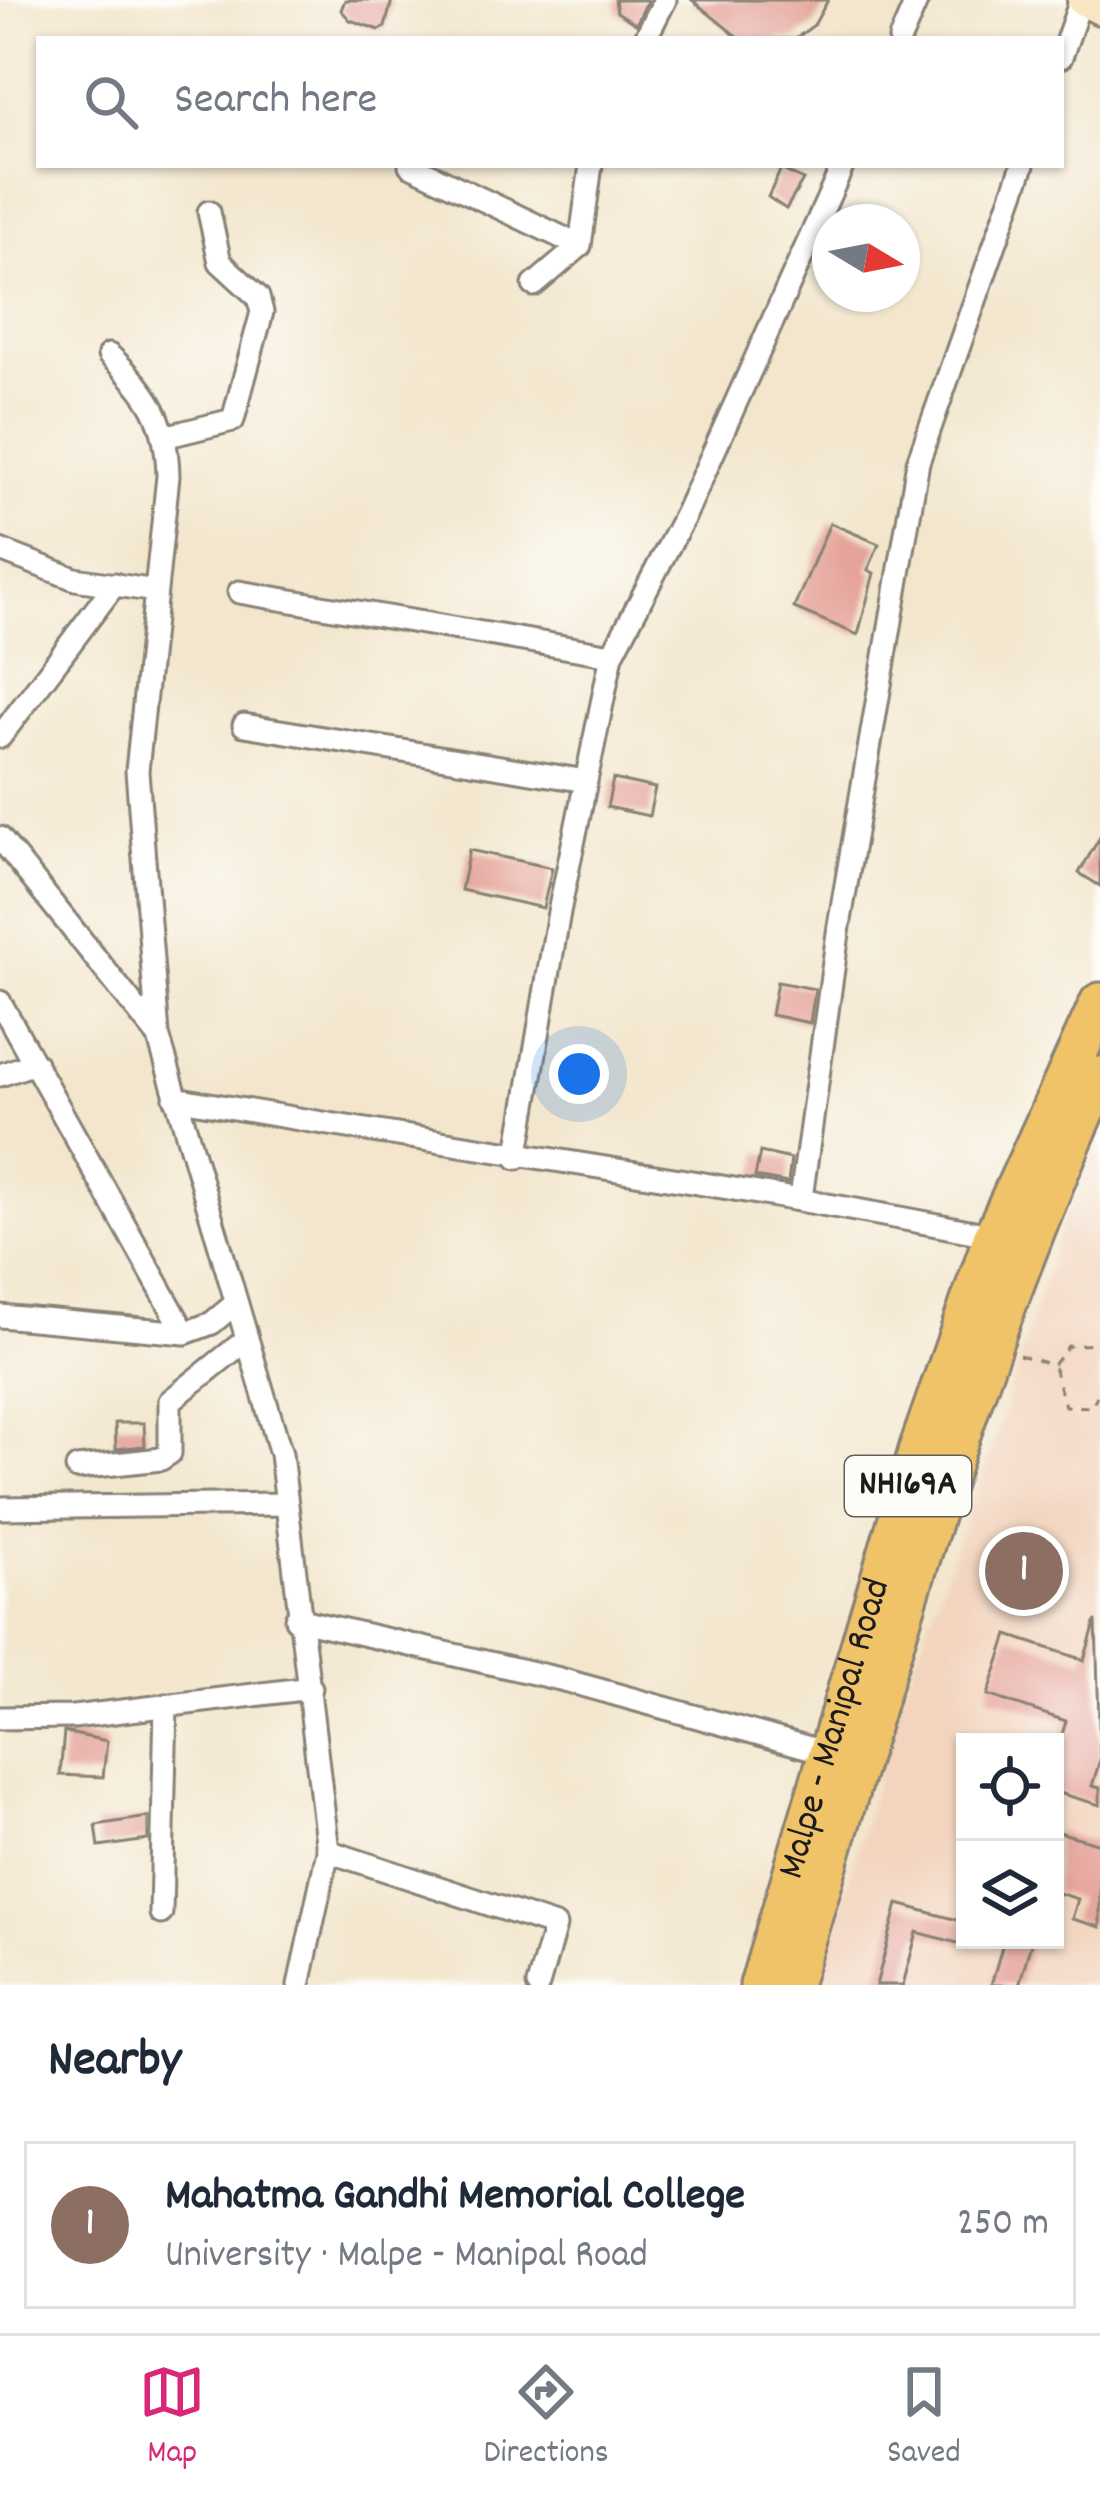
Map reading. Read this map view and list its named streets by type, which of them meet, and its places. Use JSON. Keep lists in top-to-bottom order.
{
  "streets": {
    "highway": ["NH169A", "Malpe - Manipal Road"]
  },
  "north": "right",
  "page": {
    "search": "Search here",
    "pins": "1",
    "heading": "Nearby",
    "list": [
      {
        "mark": "1",
        "name": "Mahatma Gandhi Memorial College",
        "note": "University · Malpe - Manipal Road",
        "value": "250 m"
      }
    ],
    "nav": ["Map", "Directions", "Saved"]
  }
}
